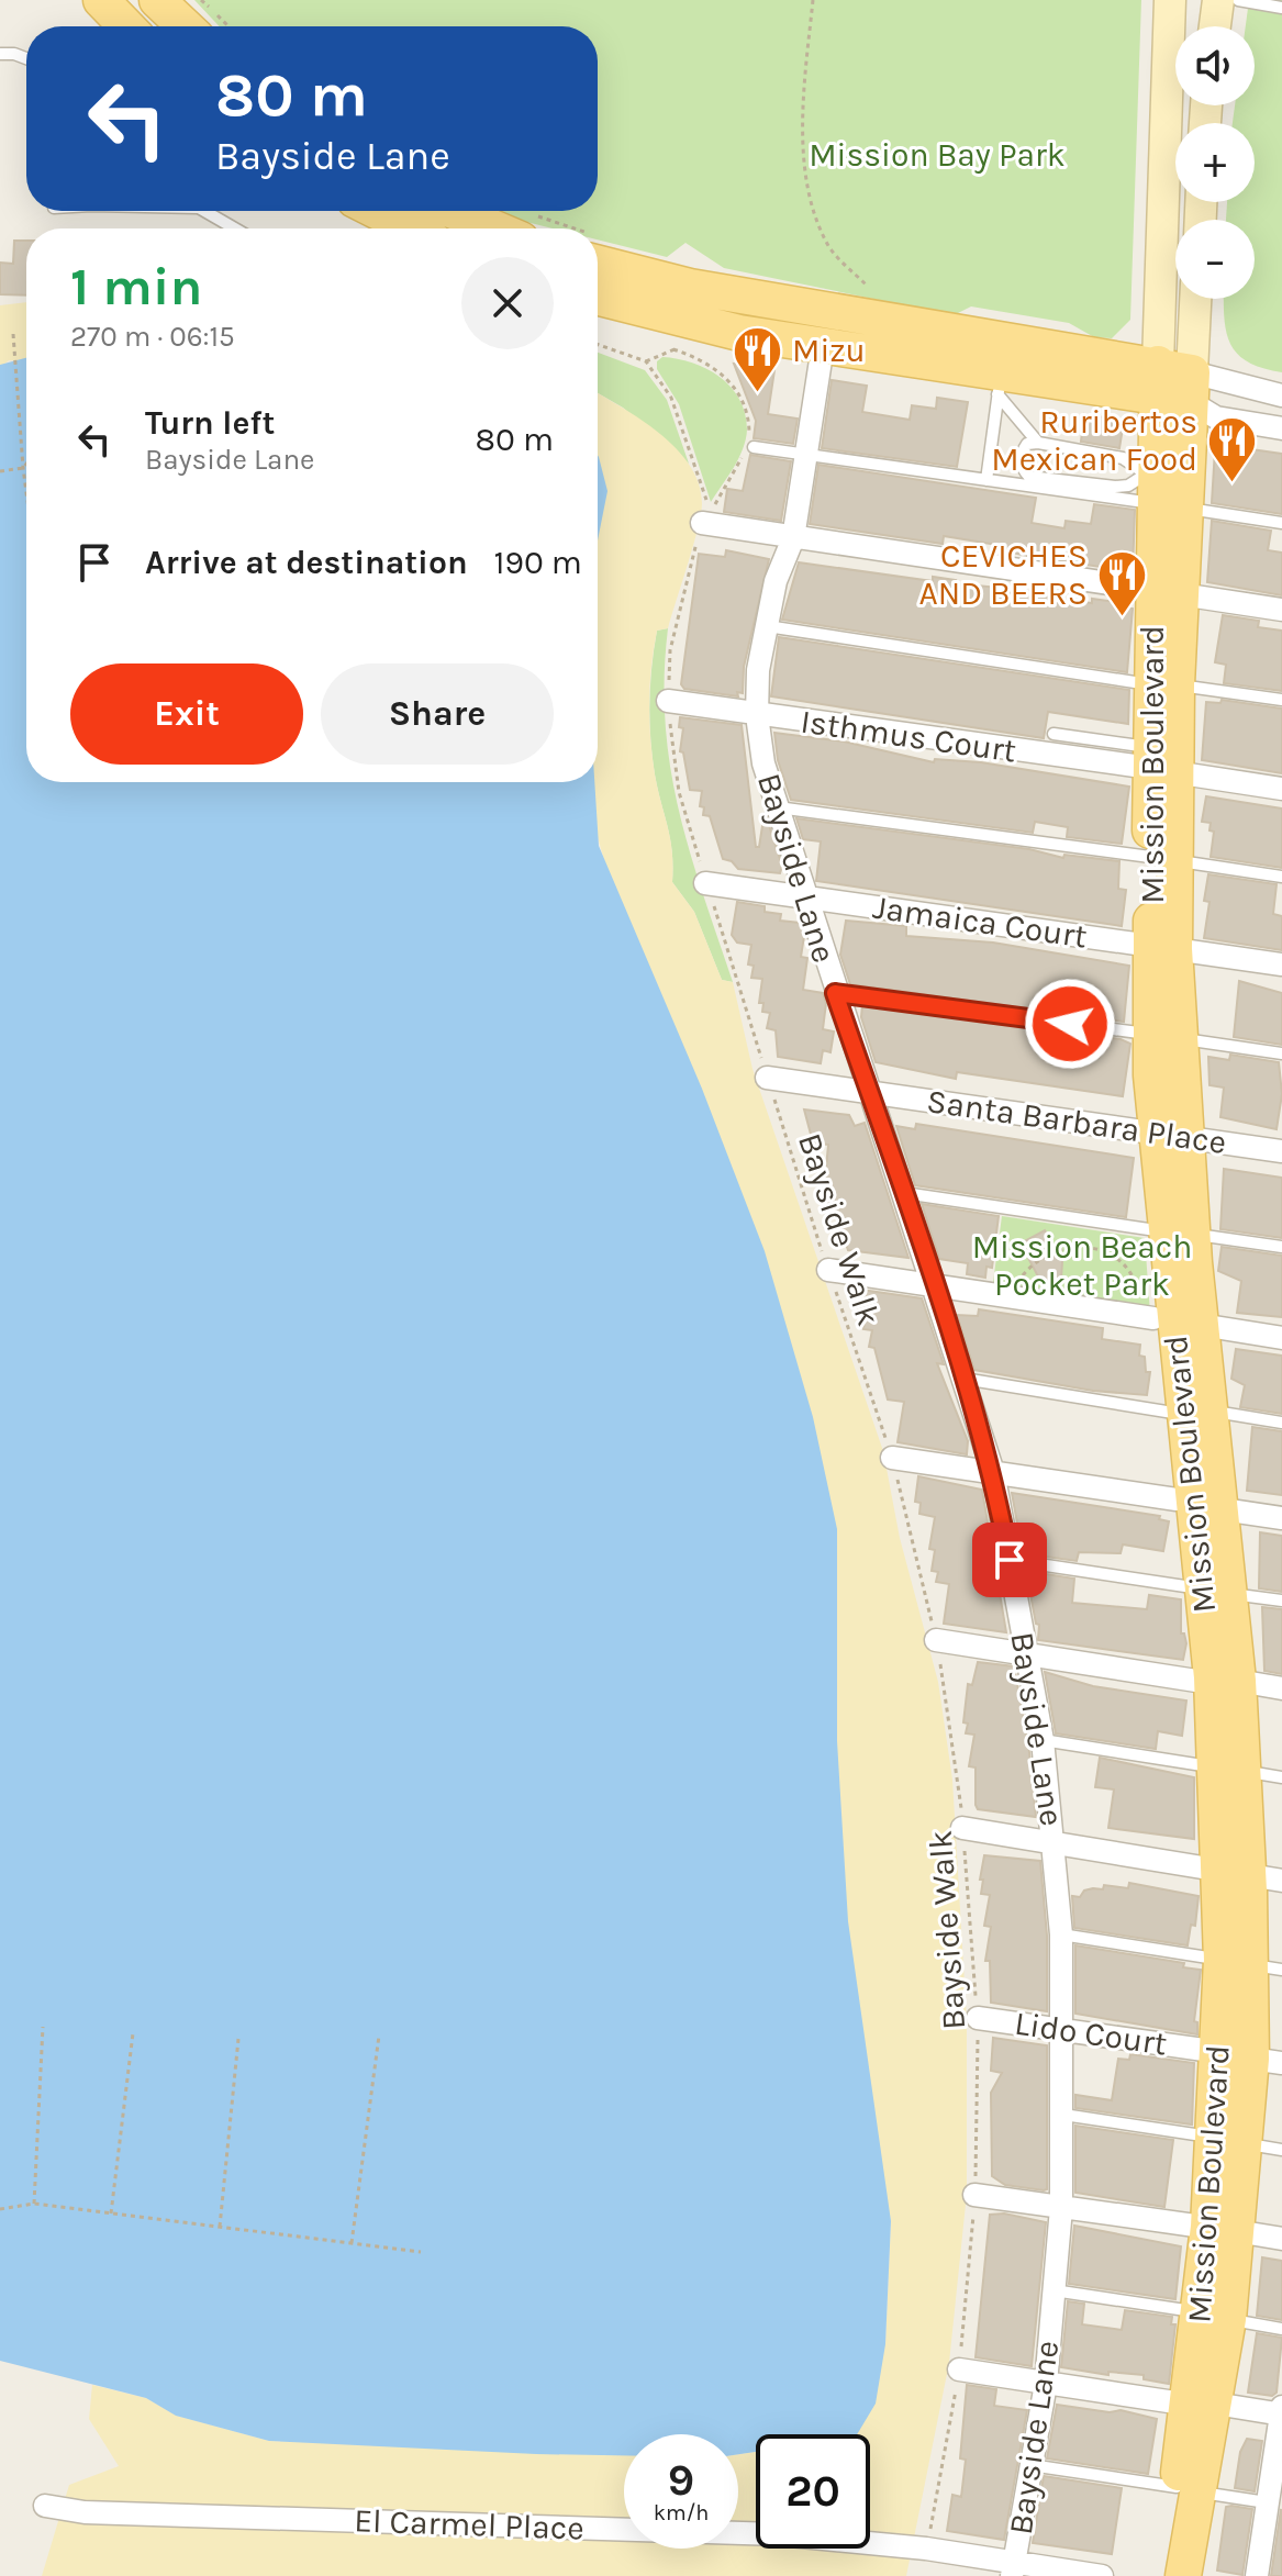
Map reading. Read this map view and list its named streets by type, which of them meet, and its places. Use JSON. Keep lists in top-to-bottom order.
{
  "streets": {
    "main road": ["Mission Boulevard"],
    "street": [
      "Isthmus Court",
      "Bayside Lane",
      "Jamaica Court",
      "Santa Barbara Place",
      "Lido Court",
      "El Carmel Place"
    ],
    "path": ["Bayside Walk"]
  },
  "crossings": [
    ["Isthmus Court", "Mission Boulevard"],
    ["Isthmus Court", "Bayside Lane"],
    ["Isthmus Court", "Bayside Walk"],
    ["Mission Boulevard", "Jamaica Court"],
    ["Mission Boulevard", "Santa Barbara Place"],
    ["Bayside Lane", "Jamaica Court"],
    ["Bayside Lane", "Santa Barbara Place"],
    ["Bayside Lane", "Lido Court"],
    ["Bayside Lane", "El Carmel Place"],
    ["Jamaica Court", "Bayside Walk"],
    ["Santa Barbara Place", "Bayside Walk"],
    ["Bayside Walk", "Lido Court"]
  ],
  "parks": ["Mission Bay Park", "Mission Beach Pocket Park"],
  "places": {
    "restaurant": ["Mizu", "Ruribertos Mexican Food", "CEVICHES AND BEERS"]
  },
  "page": {
    "map_buttons": ["+", "−"],
    "turn": ["80 m", "Bayside Lane"],
    "heading": ["1 min", "270 m · 06:15"],
    "list": [
      {
        "name": "Turn left",
        "note": "Bayside Lane",
        "value": "80 m"
      },
      {
        "name": "Arrive at destination",
        "value": "190 m"
      }
    ],
    "buttons": ["Exit", "Share"],
    "speed": "9 km/h",
    "limit": "20"
  }
}
